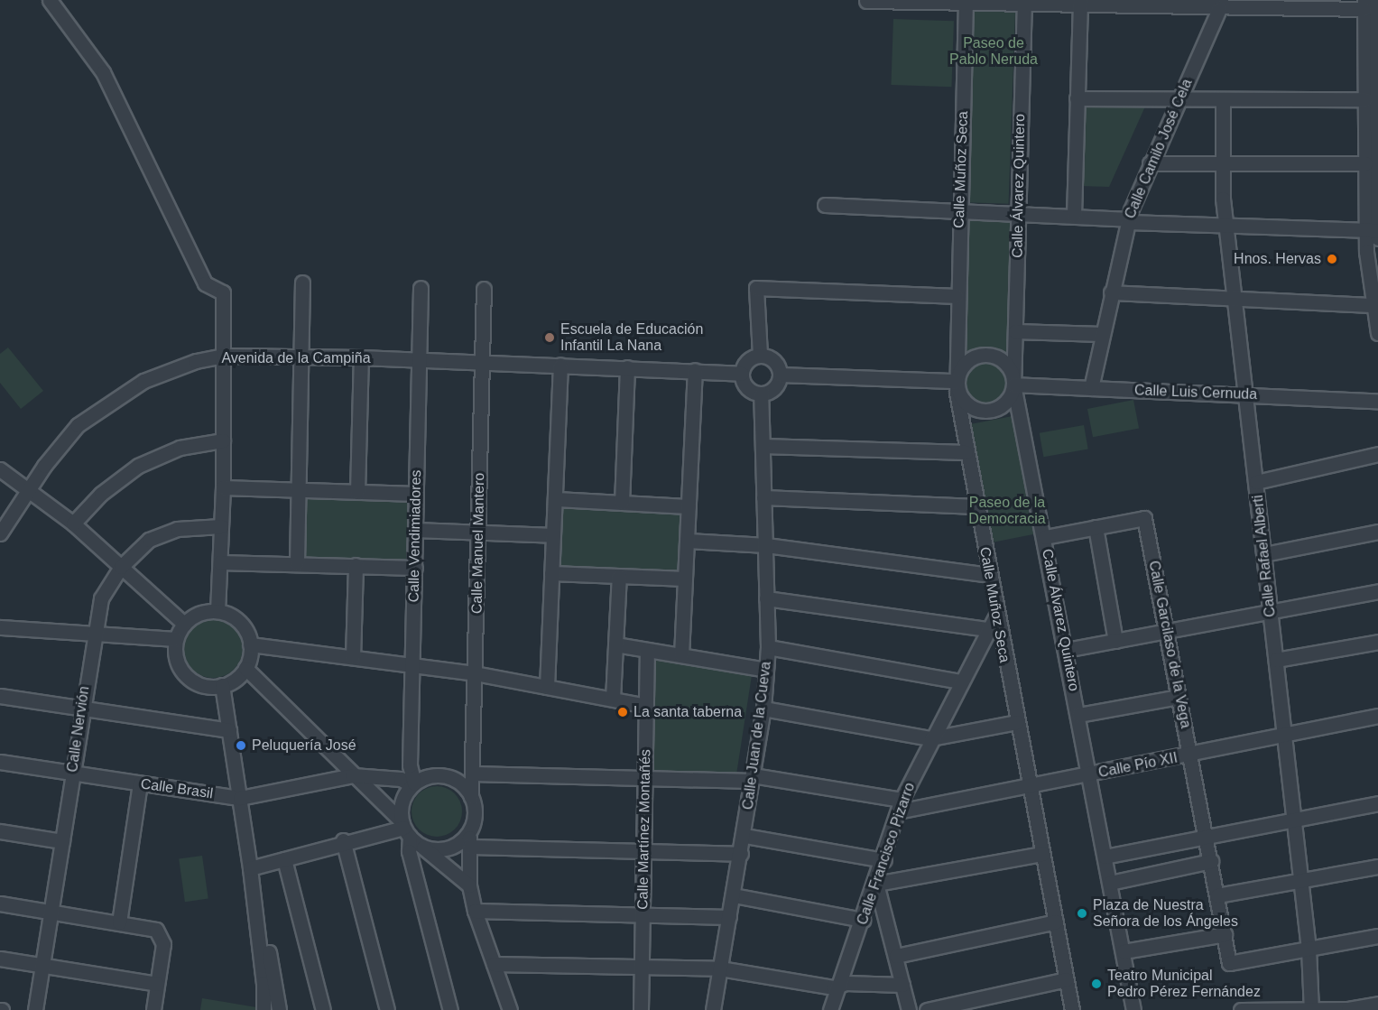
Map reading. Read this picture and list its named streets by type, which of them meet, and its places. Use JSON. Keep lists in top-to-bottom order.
{
  "streets": {
    "street": [
      "Calle Camilo José Cela",
      "Calle Muñoz Seca",
      "Calle Álvarez Quintero",
      "Avenida de la Campiña",
      "Calle Luis Cernuda",
      "Calle Vendimiadores",
      "Calle Manuel Mantero",
      "Calle Rafael Alberti",
      "Calle Garcilaso de la Vega",
      "Calle Nervión",
      "Calle Juan de la Cueva",
      "Calle Pío XII",
      "Calle Brasil",
      "Calle Martínez Montañés",
      "Calle Francisco Pizarro"
    ]
  },
  "crossings": [
    ["Calle Camilo José Cela", "Calle Luis Cernuda"],
    ["Calle Muñoz Seca", "Calle Álvarez Quintero"],
    ["Calle Muñoz Seca", "Calle Luis Cernuda"],
    ["Calle Muñoz Seca", "Calle Pío XII"],
    ["Calle Muñoz Seca", "Calle Francisco Pizarro"],
    ["Calle Álvarez Quintero", "Calle Luis Cernuda"],
    ["Calle Álvarez Quintero", "Calle Pío XII"],
    ["Avenida de la Campiña", "Calle Vendimiadores"],
    ["Avenida de la Campiña", "Calle Manuel Mantero"],
    ["Avenida de la Campiña", "Calle Juan de la Cueva"],
    ["Calle Luis Cernuda", "Calle Rafael Alberti"],
    ["Calle Vendimiadores", "Calle Manuel Mantero"],
    ["Calle Vendimiadores", "Calle Brasil"],
    ["Calle Manuel Mantero", "Calle Pío XII"],
    ["Calle Manuel Mantero", "Calle Brasil"],
    ["Calle Rafael Alberti", "Calle Garcilaso de la Vega"],
    ["Calle Rafael Alberti", "Calle Pío XII"],
    ["Calle Garcilaso de la Vega", "Calle Pío XII"],
    ["Calle Nervión", "Calle Brasil"],
    ["Calle Juan de la Cueva", "Calle Pío XII"],
    ["Calle Pío XII", "Calle Martínez Montañés"],
    ["Calle Pío XII", "Calle Francisco Pizarro"]
  ],
  "parks": ["Paseo de Pablo Neruda", "Paseo de la Democracia"],
  "places": [
    "Hnos. Hervas",
    "Escuela de Educación Infantil La Nana",
    "La santa taberna",
    "Peluquería José",
    "Plaza de Nuestra Señora de los Ángeles",
    "Teatro Municipal Pedro Pérez Fernández"
  ]
}
